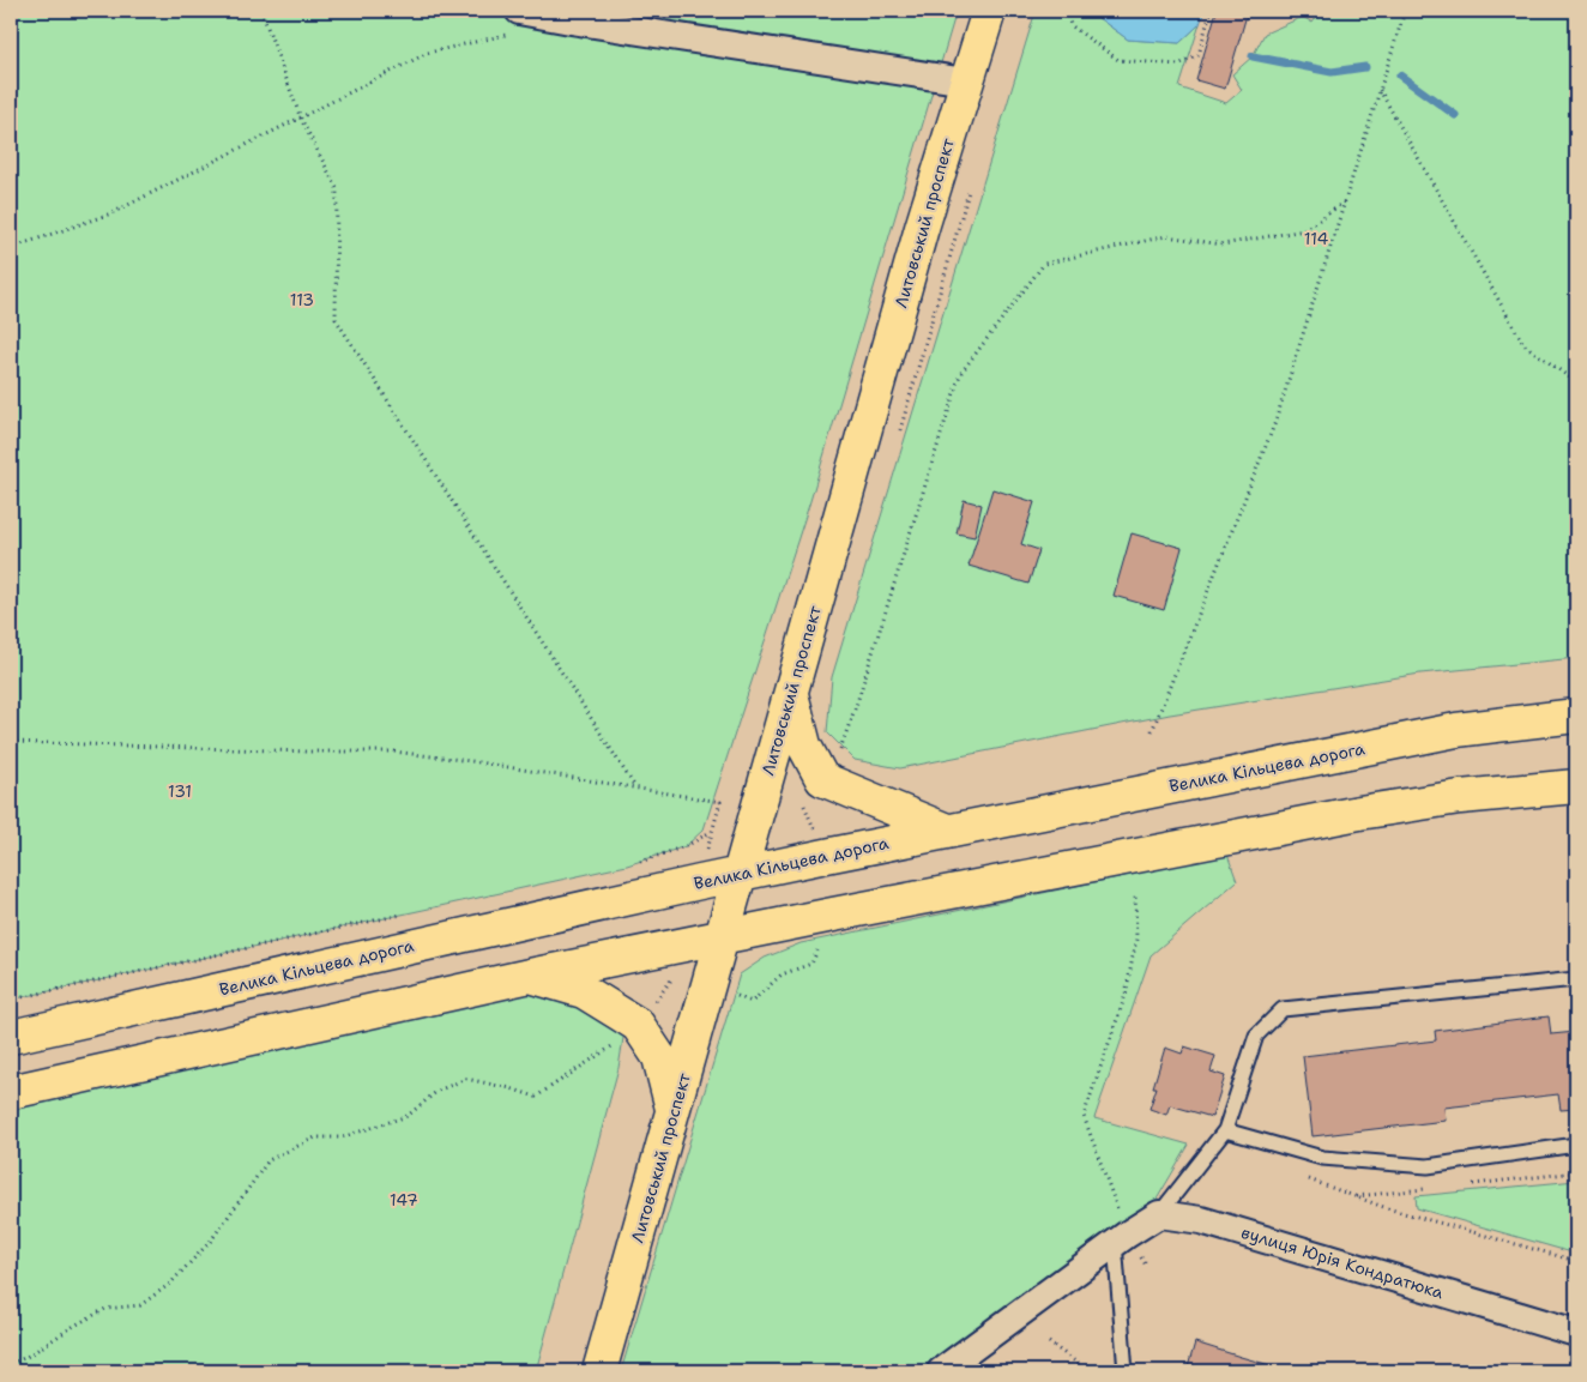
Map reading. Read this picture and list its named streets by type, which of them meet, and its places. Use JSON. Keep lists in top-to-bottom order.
{
  "streets": {
    "main road": ["Литовський проспект", "Велика Кільцева дорога"],
    "street": ["вулиця Юрія Кондратюка"]
  },
  "crossings": [
    ["Литовський проспект", "Велика Кільцева дорога"]
  ],
  "parks": [
    "114",
    "113",
    "131",
    "147"
  ]
}
